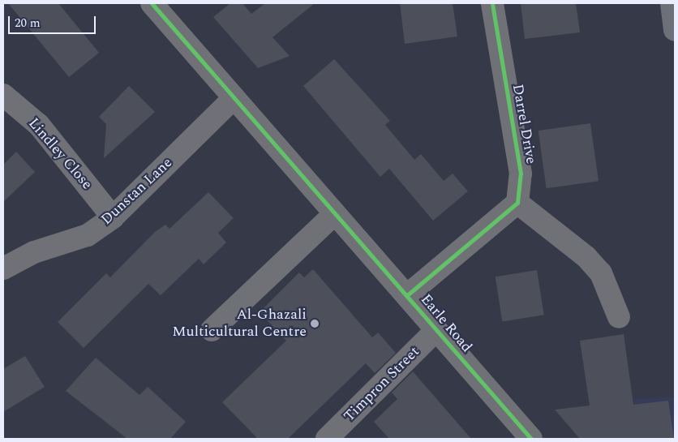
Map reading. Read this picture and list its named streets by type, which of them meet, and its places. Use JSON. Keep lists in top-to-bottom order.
{
  "streets": {
    "street": [
      "Darrel Drive",
      "Lindley Close",
      "Dunstan Lane",
      "Earle Road",
      "Timpron Street"
    ]
  },
  "crossings": [
    ["Lindley Close", "Dunstan Lane"],
    ["Dunstan Lane", "Earle Road"],
    ["Earle Road", "Timpron Street"]
  ],
  "places": ["Al-Ghazali Multicultural Centre"],
  "scale_bar": "20 m"
}
